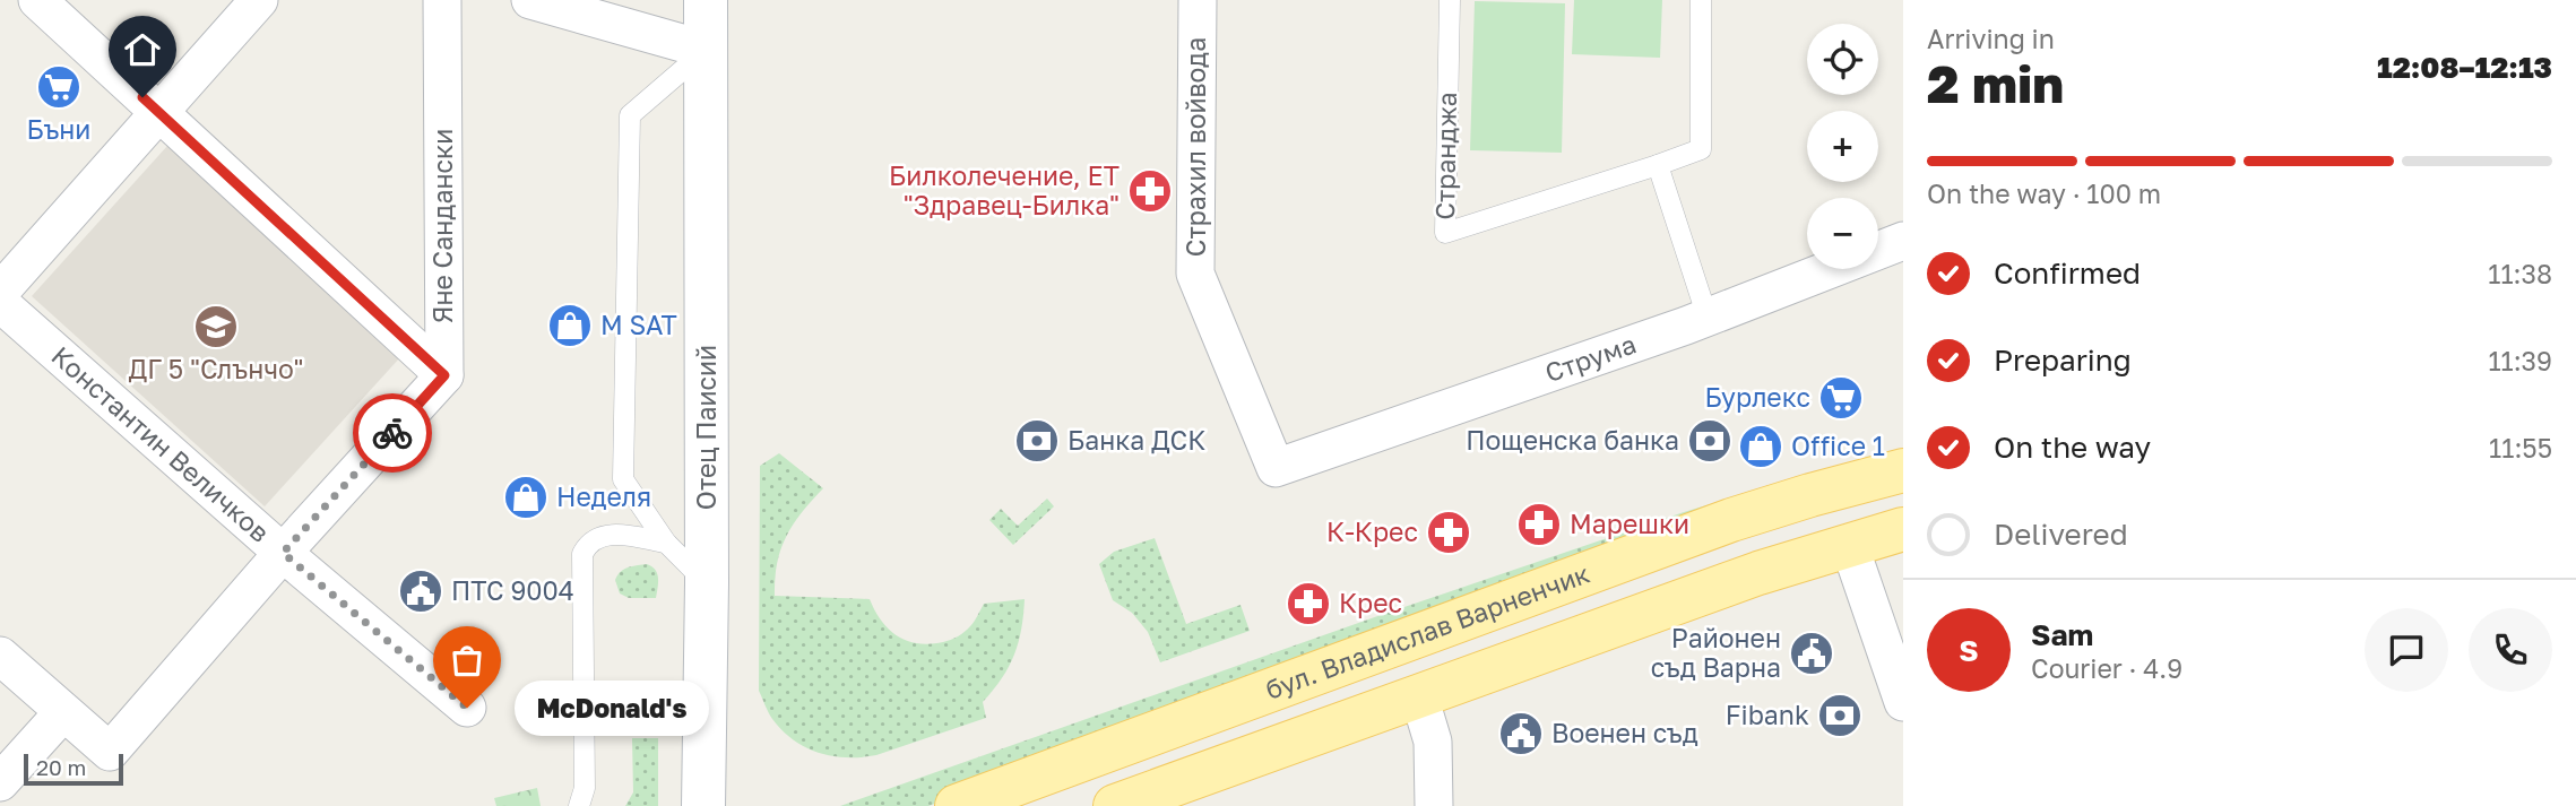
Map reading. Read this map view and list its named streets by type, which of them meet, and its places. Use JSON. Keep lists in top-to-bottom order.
{
  "streets": {
    "main road": ["бул. Владислав Варненчик"],
    "street": [
      "Страхил войвода",
      "Яне Сандански",
      "Струма",
      "Отец Паисий",
      "Константин Величков"
    ],
    "lane": ["Странджа"]
  },
  "crossings": [
    ["Страхил войвода", "Струма"]
  ],
  "places": {
    "supermarket": ["Бъни", "Бурлекс"],
    "pharmacy": [
      "Билколечение, ЕТ \"Здравец-Билка\"",
      "Марешки",
      "К-Крес",
      "Крес"
    ],
    "shop": ["M SAT", "Office 1", "Неделя"],
    "school or university": ["ДГ 5 \"Слънчо\""],
    "bank": ["Банка ДСК", "Пощенска банка", "Fibank"],
    "public building": ["ПТС 9004", "Районен съд Варна", "Военен съд"],
    "other": ["McDonald's"]
  },
  "scale_bar": "20 m",
  "page": {
    "heading": ["2 min", "Arriving in", "12:08–12:13"],
    "panel": ["Sam", "Courier · 4.9"],
    "map_buttons": ["+", "−"],
    "bar": "On the way · 100 m",
    "list": [
      ["Confirmed", "11:38"],
      ["Preparing", "11:39"],
      ["On the way", "11:55"],
      "Delivered"
    ],
    "round": "S",
    "bubble": "McDonald's",
    "scale": "20 m"
  }
}
